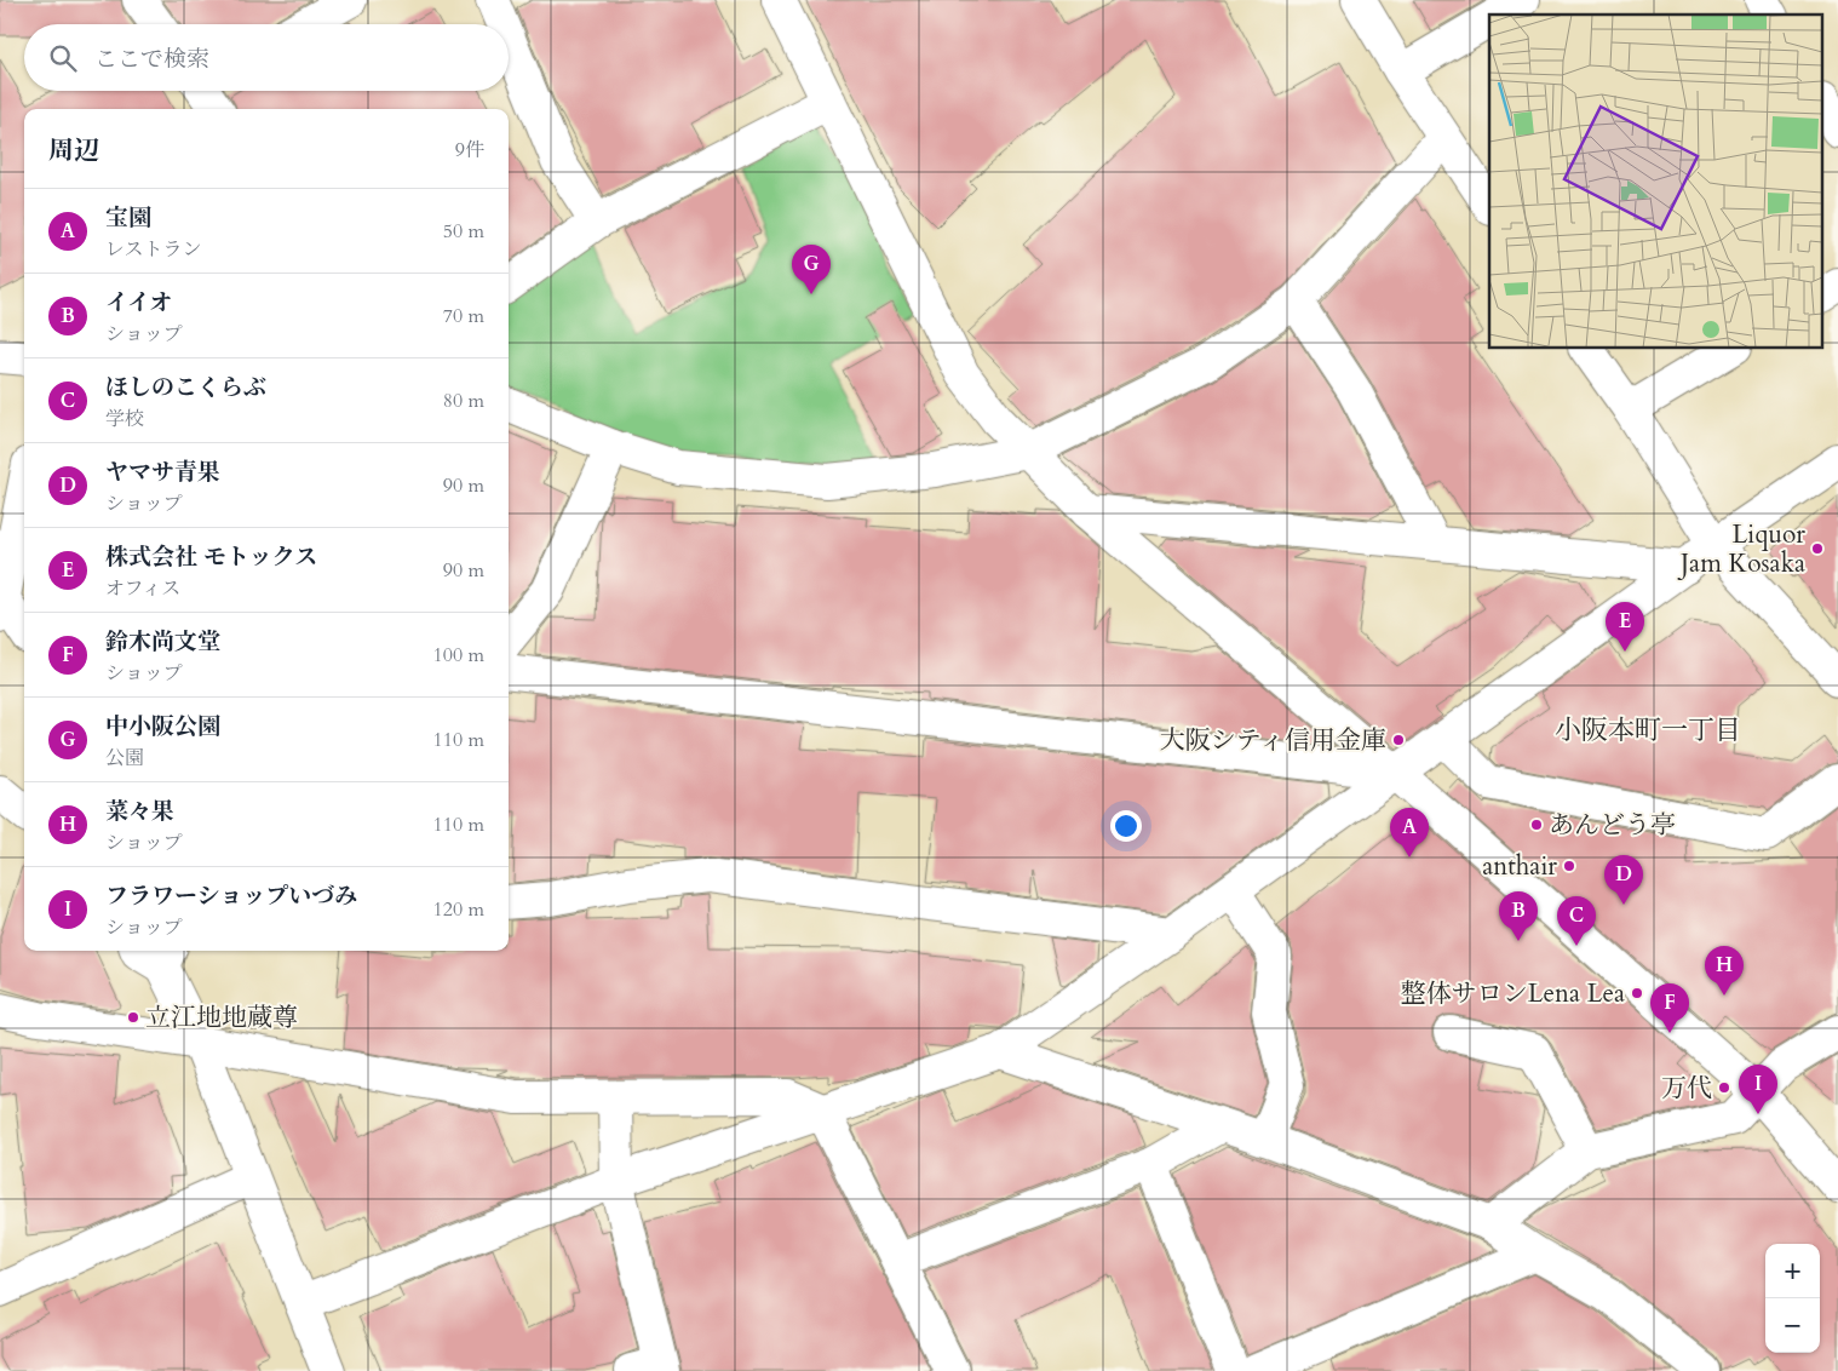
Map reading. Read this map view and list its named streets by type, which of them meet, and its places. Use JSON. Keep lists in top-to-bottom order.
{
  "districts": ["小阪本町一丁目"],
  "places": [
    "Liquor Jam Kosaka",
    "大阪シティ信用金庫",
    "あんどう亭",
    "anthair",
    "整体サロンLena Lea",
    "立江地地蔵尊",
    "万代"
  ],
  "page": {
    "search": "ここで検索",
    "heading": ["周辺", "9件"],
    "list": [
      {
        "mark": "A",
        "name": "宝園",
        "note": "レストラン",
        "value": "50 m"
      },
      {
        "mark": "B",
        "name": "イイオ",
        "note": "ショップ",
        "value": "70 m"
      },
      {
        "mark": "C",
        "name": "ほしのこくらぶ",
        "note": "学校",
        "value": "80 m"
      },
      {
        "mark": "D",
        "name": "ヤマサ青果",
        "note": "ショップ",
        "value": "90 m"
      },
      {
        "mark": "E",
        "name": "株式会社 モトックス",
        "note": "オフィス",
        "value": "90 m"
      },
      {
        "mark": "F",
        "name": "鈴木尚文堂",
        "note": "ショップ",
        "value": "100 m"
      },
      {
        "mark": "G",
        "name": "中小阪公園",
        "note": "公園",
        "value": "110 m"
      },
      {
        "mark": "H",
        "name": "菜々果",
        "note": "ショップ",
        "value": "110 m"
      },
      {
        "mark": "I",
        "name": "フラワーショップいづみ",
        "note": "ショップ",
        "value": "120 m"
      }
    ],
    "pins": [
      "G",
      "E",
      "A",
      "D",
      "B",
      "C",
      "H",
      "F",
      "I"
    ],
    "map_buttons": ["+", "−"]
  }
}
